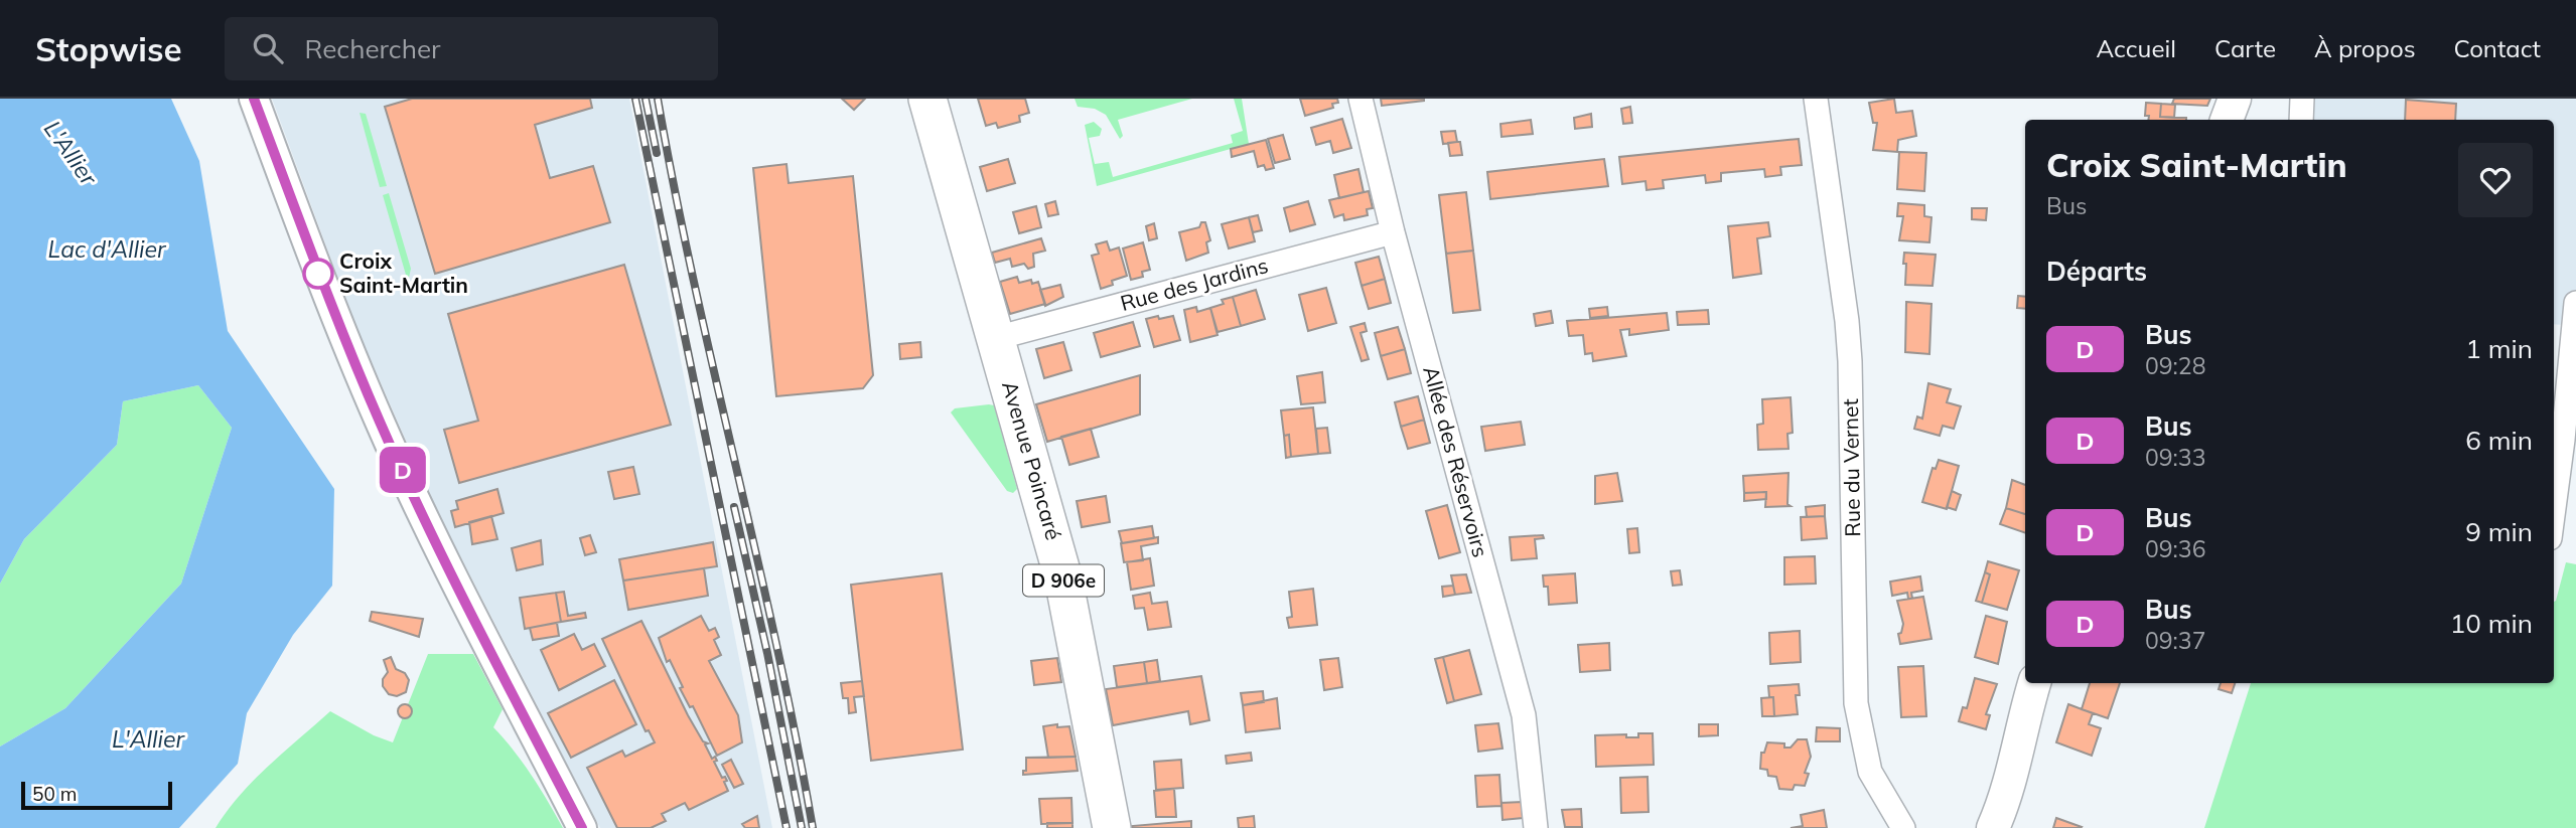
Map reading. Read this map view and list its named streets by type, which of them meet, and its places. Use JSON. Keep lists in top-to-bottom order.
{
  "streets": {
    "main road": ["Avenue Poincaré", "D 906e"],
    "street": ["Rue des Jardins", "Allée des Réservoirs", "Rue du Vernet"]
  },
  "crossings": [
    ["Rue des Jardins", "Avenue Poincaré"],
    ["Rue des Jardins", "Allée des Réservoirs"]
  ],
  "water": ["L'Allier", "Lac d'Allier"],
  "places": ["Croix Saint-Martin"],
  "lines": ["bus line D"],
  "scale_bar": "50 m",
  "page": {
    "header": "Stopwise",
    "search": "Rechercher",
    "nav": [
      "Accueil",
      "Carte",
      "À propos",
      "Contact"
    ],
    "on_map": "D",
    "heading": [
      ["Croix Saint-Martin", "Bus"],
      "Départs"
    ],
    "list": [
      {
        "mark": "D",
        "name": "Bus",
        "note": "09:28",
        "value": "1 min"
      },
      {
        "mark": "D",
        "name": "Bus",
        "note": "09:33",
        "value": "6 min"
      },
      {
        "mark": "D",
        "name": "Bus",
        "note": "09:36",
        "value": "9 min"
      },
      {
        "mark": "D",
        "name": "Bus",
        "note": "09:37",
        "value": "10 min"
      }
    ],
    "scale": "50 m"
  }
}
